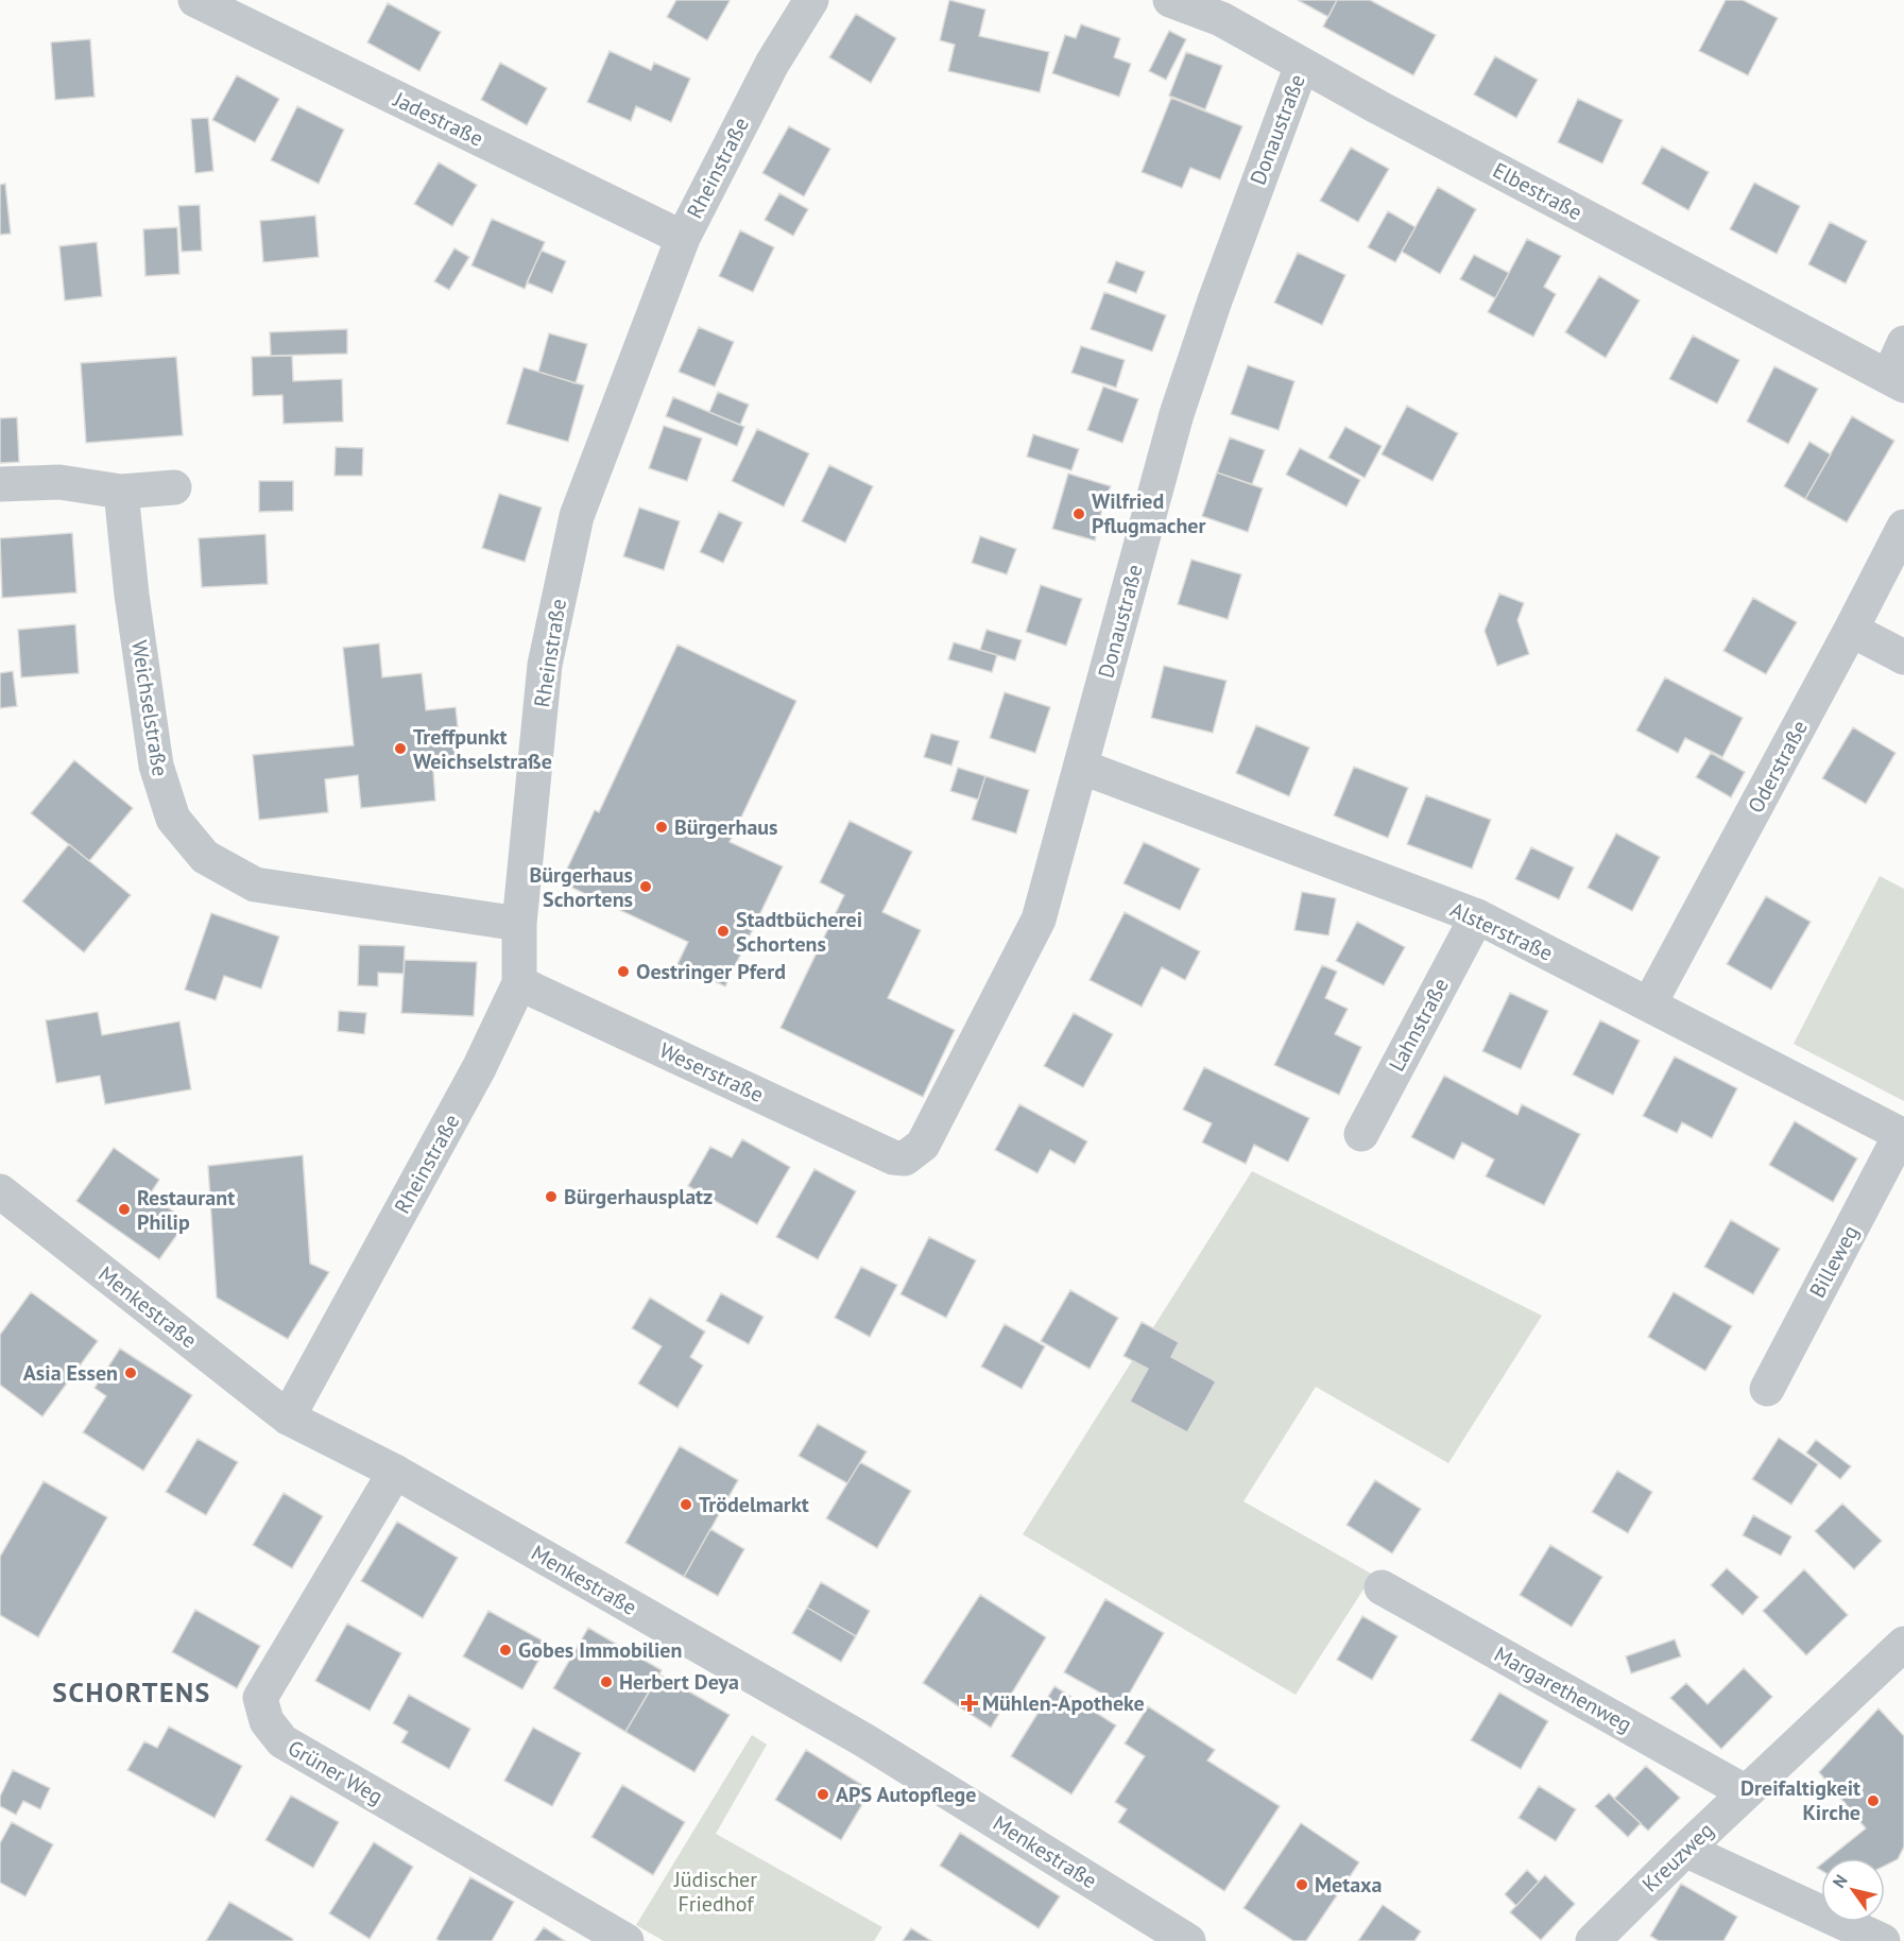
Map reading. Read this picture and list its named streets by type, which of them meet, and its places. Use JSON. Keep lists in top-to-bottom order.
{
  "streets": {
    "street": [
      "Jadestraße",
      "Donaustraße",
      "Rheinstraße",
      "Elbestraße",
      "Weichselstraße",
      "Oderstraße",
      "Alsterstraße",
      "Lahnstraße",
      "Weserstraße",
      "Billeweg",
      "Menkestraße",
      "Margarethenweg",
      "Grüner Weg",
      "Kreuzweg"
    ]
  },
  "crossings": [
    ["Jadestraße", "Rheinstraße"],
    ["Donaustraße", "Elbestraße"],
    ["Donaustraße", "Alsterstraße"],
    ["Donaustraße", "Weserstraße"],
    ["Rheinstraße", "Weichselstraße"],
    ["Rheinstraße", "Weserstraße"],
    ["Rheinstraße", "Menkestraße"],
    ["Oderstraße", "Alsterstraße"],
    ["Alsterstraße", "Lahnstraße"],
    ["Alsterstraße", "Billeweg"],
    ["Menkestraße", "Grüner Weg"],
    ["Margarethenweg", "Kreuzweg"]
  ],
  "districts": ["SCHORTENS"],
  "parks": ["Jüdischer Friedhof"],
  "places": {
    "other": [
      "Wilfried Pflugmacher",
      "Treffpunkt Weichselstraße",
      "Bürgerhaus",
      "Bürgerhaus Schortens",
      "Stadtbücherei Schortens",
      "Oestringer Pferd",
      "Bürgerhausplatz",
      "Restaurant Philip",
      "Asia Essen",
      "Trödelmarkt",
      "Gobes Immobilien",
      "Herbert Deya",
      "APS Autopflege",
      "Dreifaltigkeit Kirche",
      "Metaxa"
    ],
    "health": ["Mühlen-Apotheke"]
  },
  "north": "top left"
}
